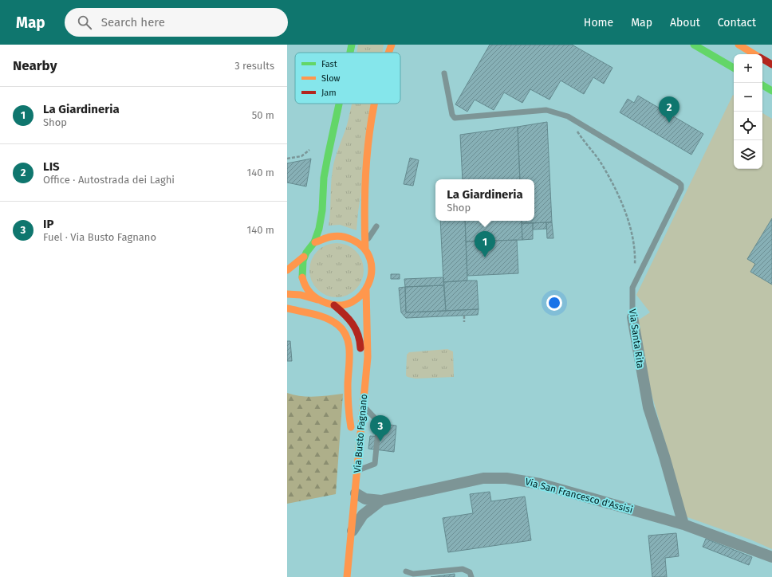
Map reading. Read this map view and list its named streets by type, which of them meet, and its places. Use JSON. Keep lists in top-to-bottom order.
{
  "streets": {
    "main road": ["Via Busto Fagnano"],
    "street": ["Via Santa Rita", "Via San Francesco d'Assisi"]
  },
  "crossings": [
    ["Via Santa Rita", "Via San Francesco d'Assisi"],
    ["Via Busto Fagnano", "Via San Francesco d'Assisi"]
  ],
  "legend": ["Fast", "Slow", "Jam"],
  "page": {
    "header": "Map",
    "search": "Search here",
    "nav": [
      "Home",
      "Map",
      "About",
      "Contact"
    ],
    "heading": ["Nearby", "3 results"],
    "map_buttons": ["+", "−"],
    "list": [
      {
        "mark": "1",
        "name": "La Giardineria",
        "note": "Shop",
        "value": "50 m"
      },
      {
        "mark": "2",
        "name": "LIS",
        "note": "Office · Autostrada dei Laghi",
        "value": "140 m"
      },
      {
        "mark": "3",
        "name": "IP",
        "note": "Fuel · Via Busto Fagnano",
        "value": "140 m"
      }
    ],
    "pins": ["2", "1", "3"],
    "popup": ["La Giardineria", "Shop"]
  }
}
